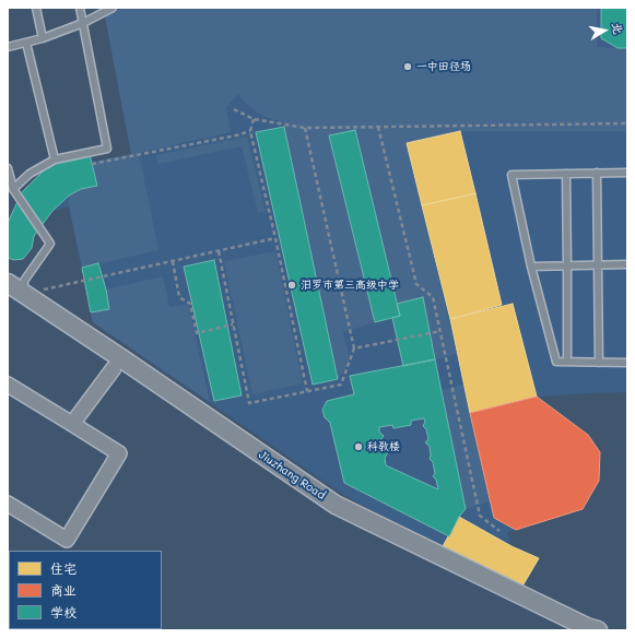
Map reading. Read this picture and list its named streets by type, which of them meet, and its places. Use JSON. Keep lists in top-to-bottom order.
{
  "streets": {
    "street": ["Jiuzhang Road"]
  },
  "places": ["一中田径场", "汨罗市第三高级中学", "科教楼"],
  "legend": ["住宅", "商业", "学校"],
  "north": "right"
}
